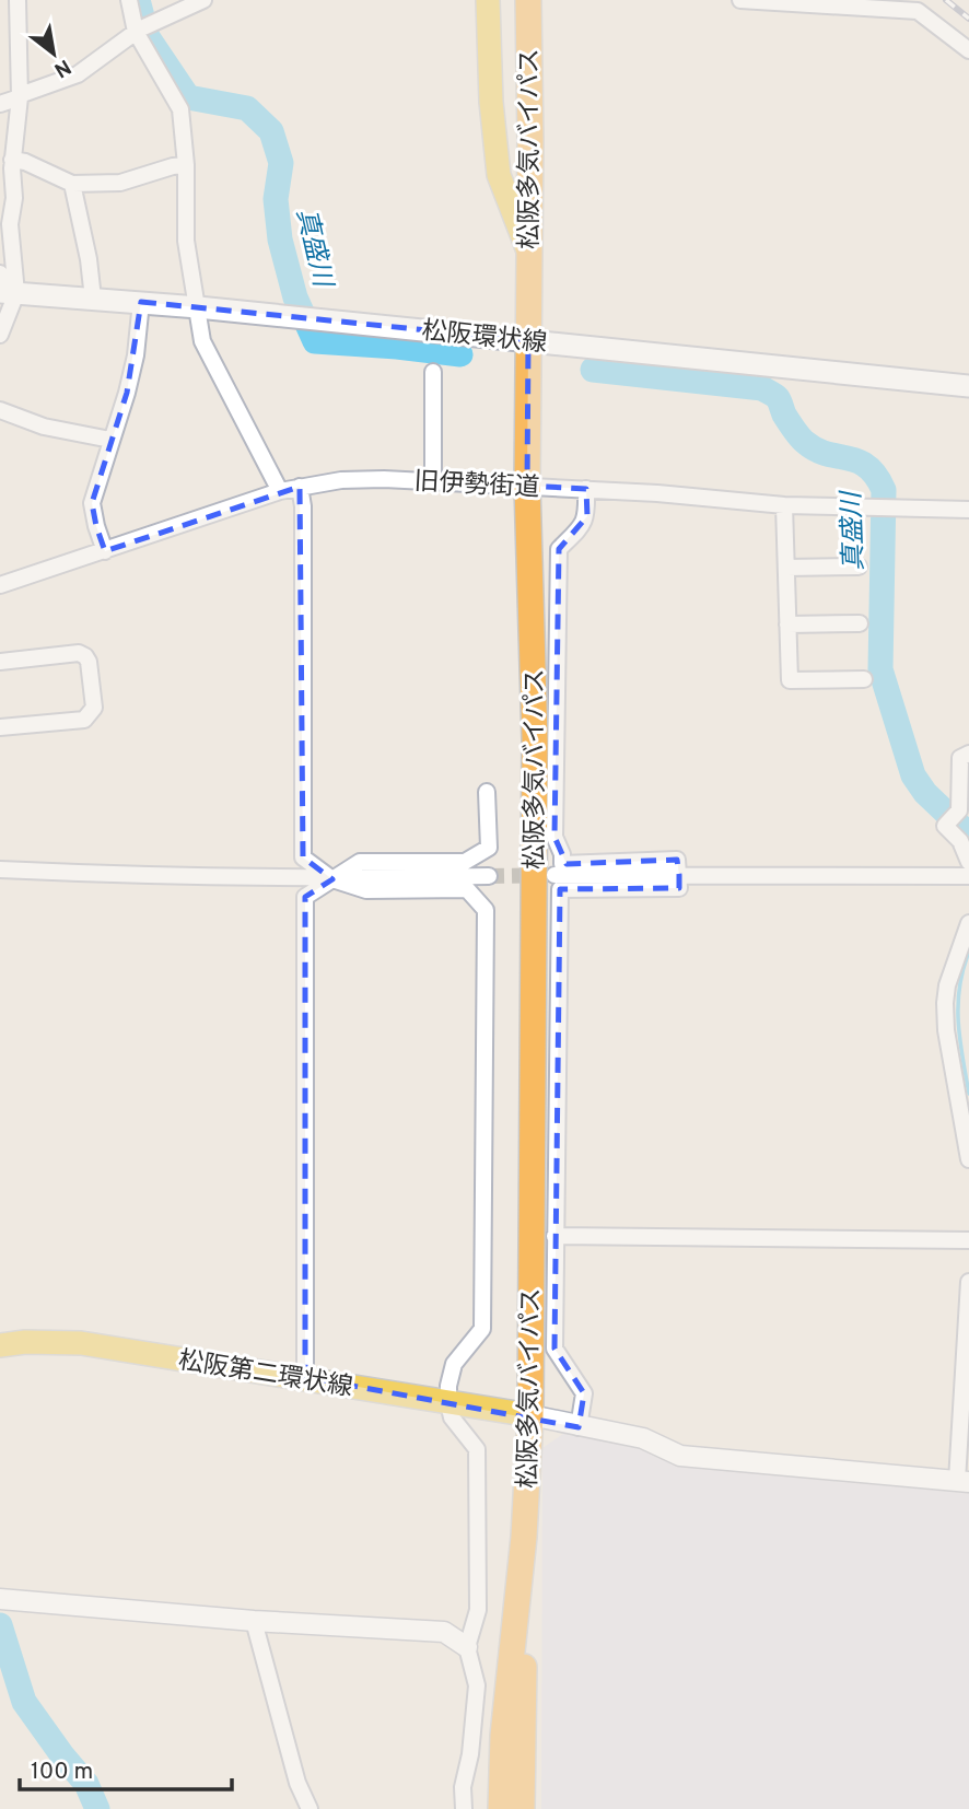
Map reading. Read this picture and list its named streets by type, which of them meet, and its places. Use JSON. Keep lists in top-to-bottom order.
{
  "streets": {
    "highway": ["松阪多気バイパス"],
    "main road": ["松阪環状線", "松阪第二環状線"],
    "street": ["旧伊勢街道"]
  },
  "crossings": [
    ["松阪多気バイパス", "松阪環状線"],
    ["松阪多気バイパス", "旧伊勢街道"],
    ["松阪多気バイパス", "松阪第二環状線"]
  ],
  "water": ["真盛川"],
  "scale_bar": "100 m",
  "north": "bottom right"
}
